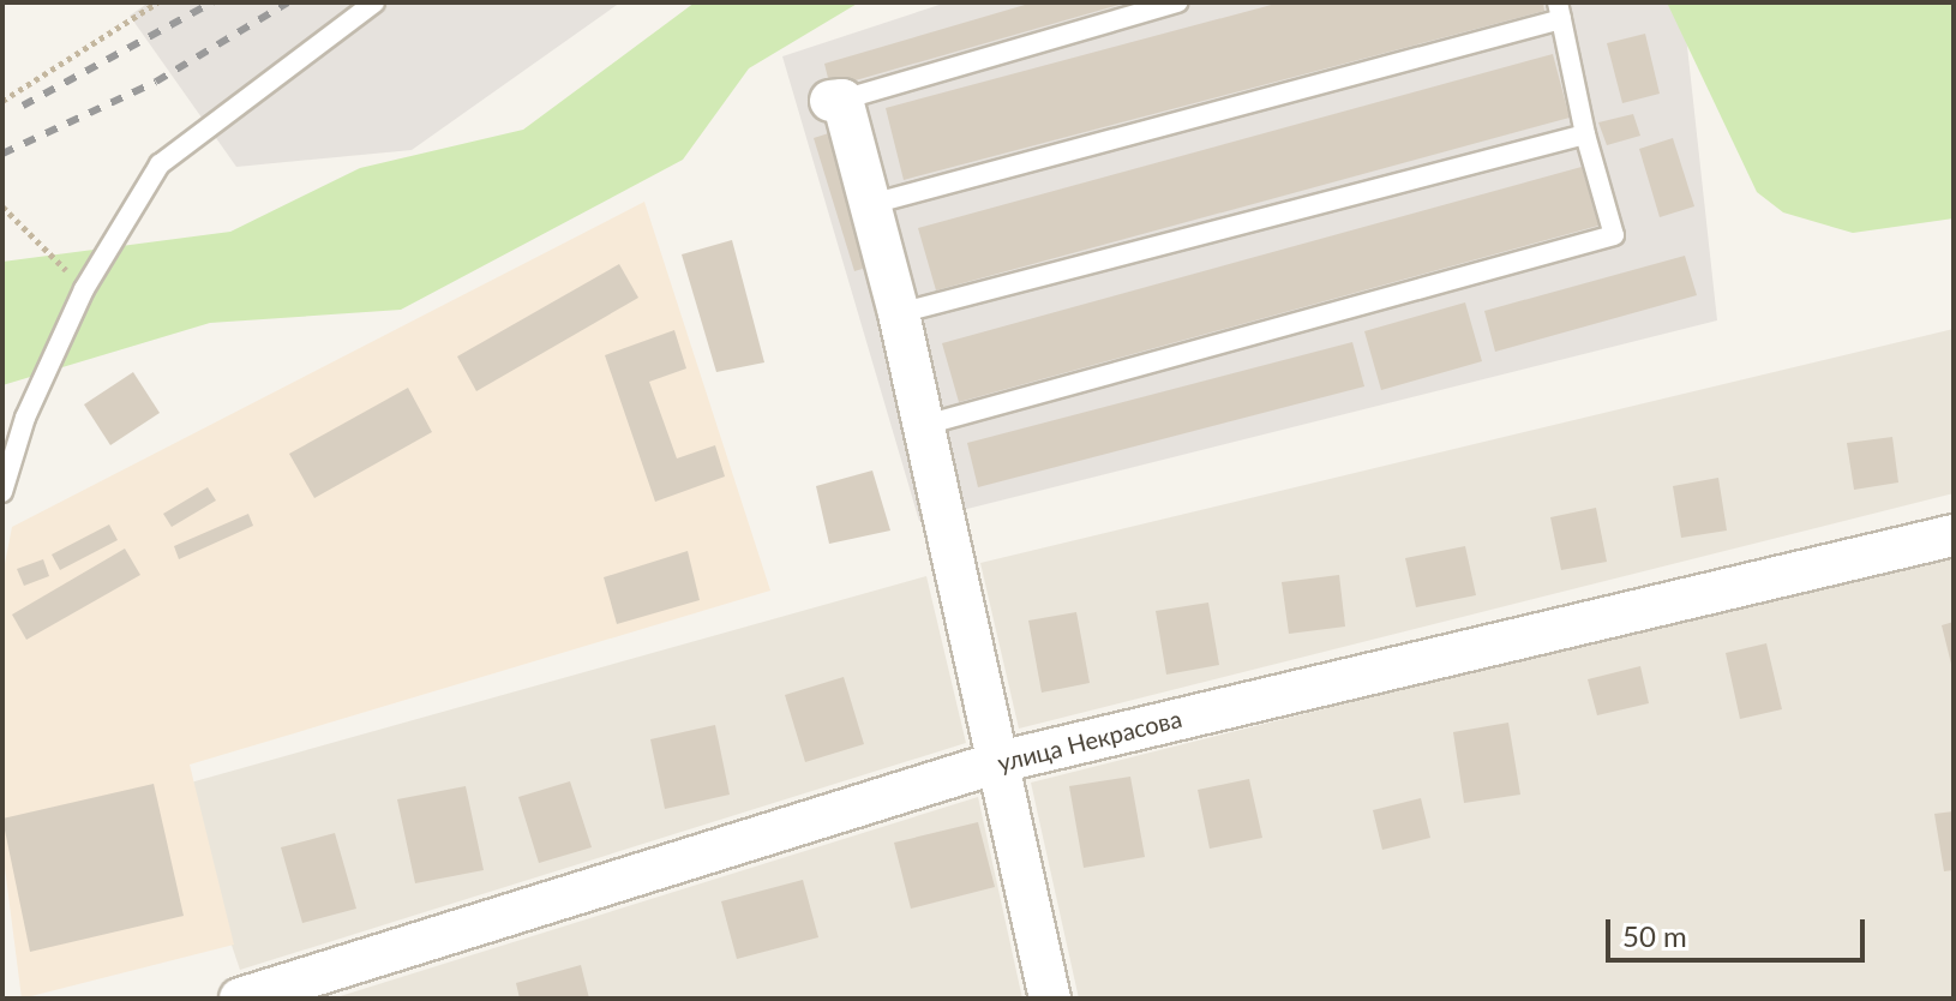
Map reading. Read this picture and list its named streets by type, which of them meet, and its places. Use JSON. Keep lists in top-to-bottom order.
{
  "streets": {
    "street": ["улица Некрасова"]
  },
  "scale_bar": "50 m"
}
